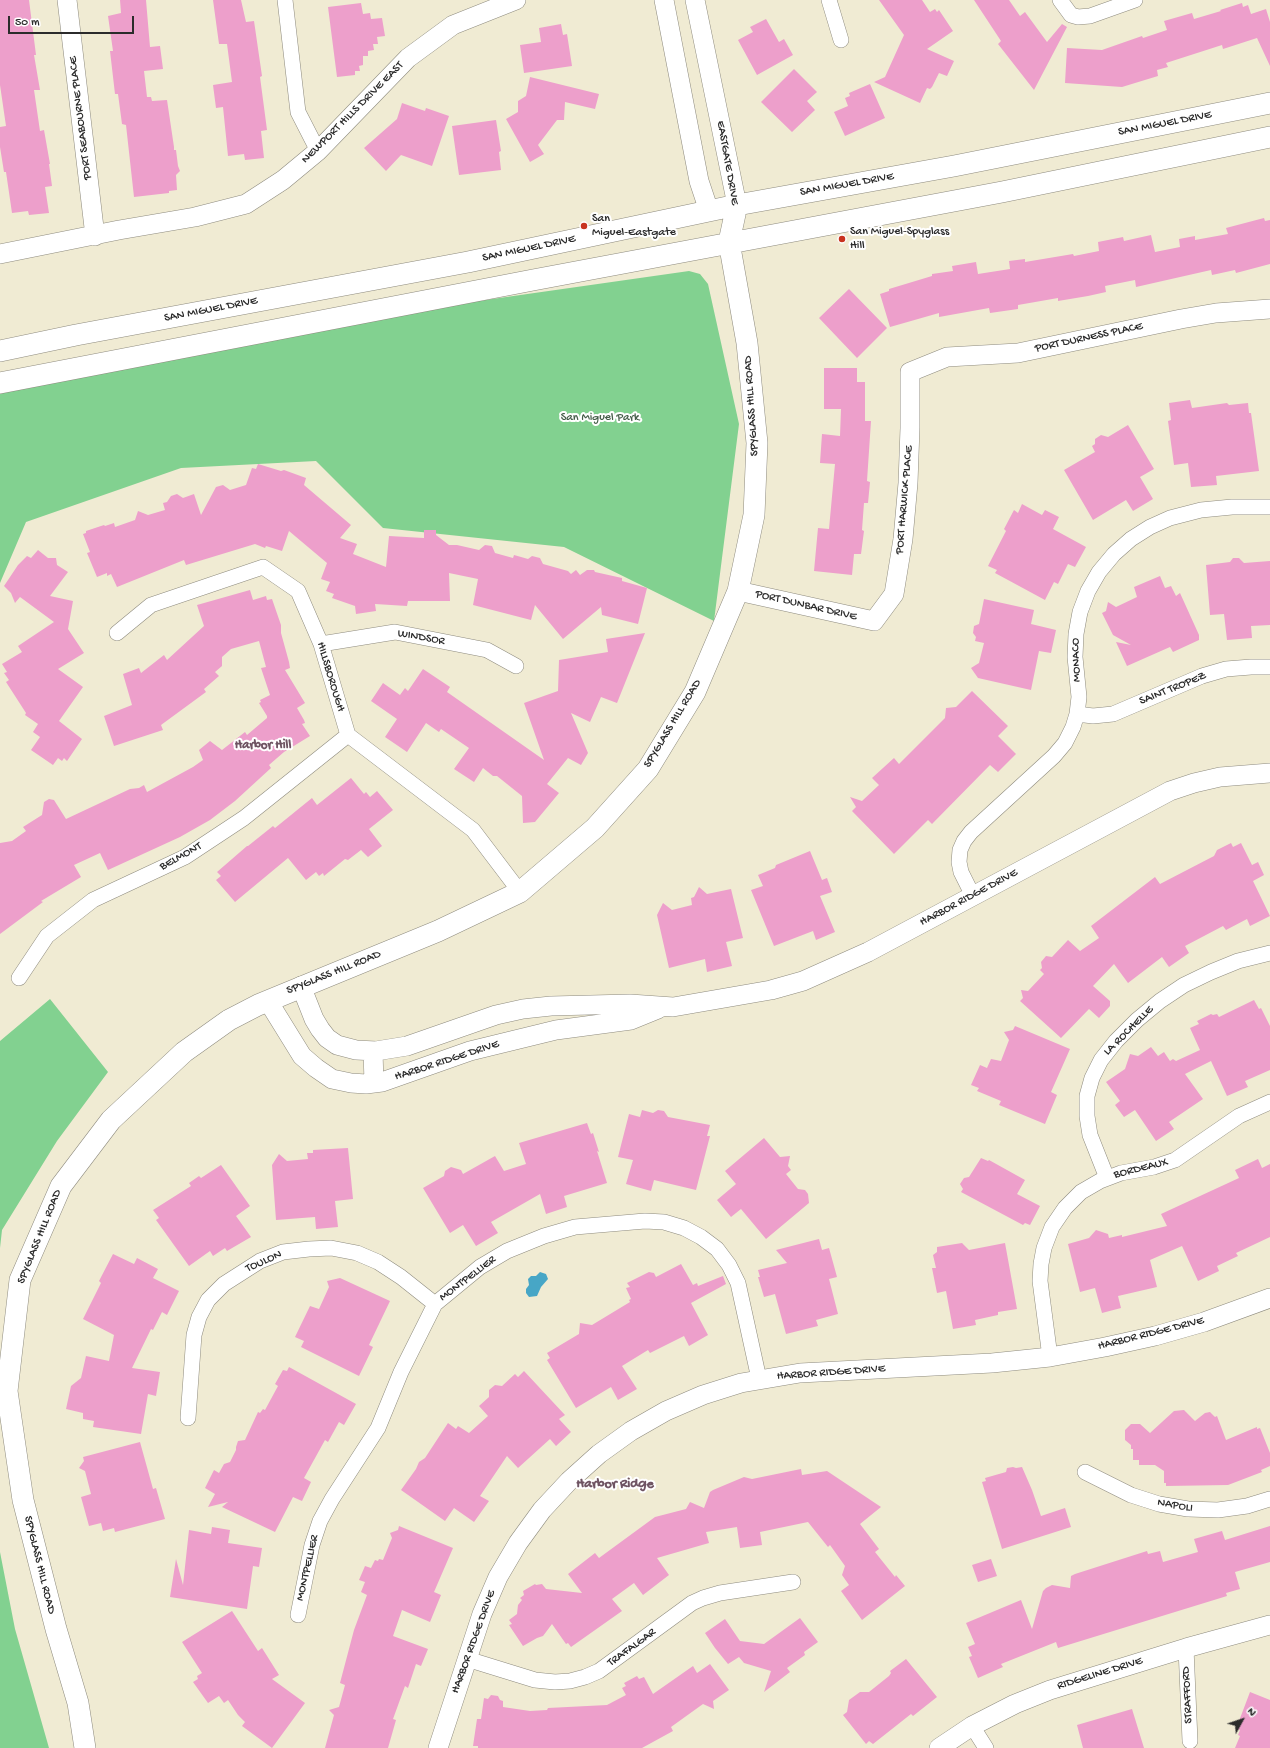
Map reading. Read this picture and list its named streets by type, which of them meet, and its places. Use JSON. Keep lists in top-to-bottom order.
{
  "streets": {
    "main road": ["SAN MIGUEL DRIVE", "EASTGATE DRIVE", "SPYGLASS HILL ROAD"],
    "street": [
      "NEWPORT HILLS DRIVE EAST",
      "PORT SEABOURNE PLACE",
      "PORT DURNESS PLACE",
      "PORT HARWICK PLACE",
      "PORT DUNBAR DRIVE",
      "WINDSOR",
      "MONACO",
      "HILLSBOROUGH",
      "SAINT TROPEZ",
      "BELMONT",
      "HARBOR RIDGE DRIVE",
      "LA ROCHELLE",
      "BORDEAUX",
      "TOULON",
      "MONTPELLIER",
      "NAPOLI",
      "TRAFALGAR",
      "RIDGELINE DRIVE",
      "STRAFFORD"
    ]
  },
  "crossings": [
    ["NEWPORT HILLS DRIVE EAST", "PORT SEABOURNE PLACE"],
    ["SAN MIGUEL DRIVE", "EASTGATE DRIVE"],
    ["EASTGATE DRIVE", "SPYGLASS HILL ROAD"],
    ["PORT DURNESS PLACE", "PORT HARWICK PLACE"],
    ["SPYGLASS HILL ROAD", "PORT DUNBAR DRIVE"],
    ["SPYGLASS HILL ROAD", "HARBOR RIDGE DRIVE"],
    ["PORT HARWICK PLACE", "PORT DUNBAR DRIVE"],
    ["WINDSOR", "HILLSBOROUGH"],
    ["MONACO", "SAINT TROPEZ"],
    ["MONACO", "HARBOR RIDGE DRIVE"],
    ["HILLSBOROUGH", "BELMONT"],
    ["HARBOR RIDGE DRIVE", "BORDEAUX"],
    ["HARBOR RIDGE DRIVE", "MONTPELLIER"],
    ["HARBOR RIDGE DRIVE", "TRAFALGAR"],
    ["LA ROCHELLE", "BORDEAUX"],
    ["TOULON", "MONTPELLIER"],
    ["RIDGELINE DRIVE", "STRAFFORD"]
  ],
  "districts": ["Harbor Hill", "Harbor Ridge"],
  "parks": ["San Miguel Park"],
  "places": ["San Miguel-Eastgate", "San Miguel-Spyglass Hill"],
  "scale_bar": "50 m",
  "north": "top right"
}
